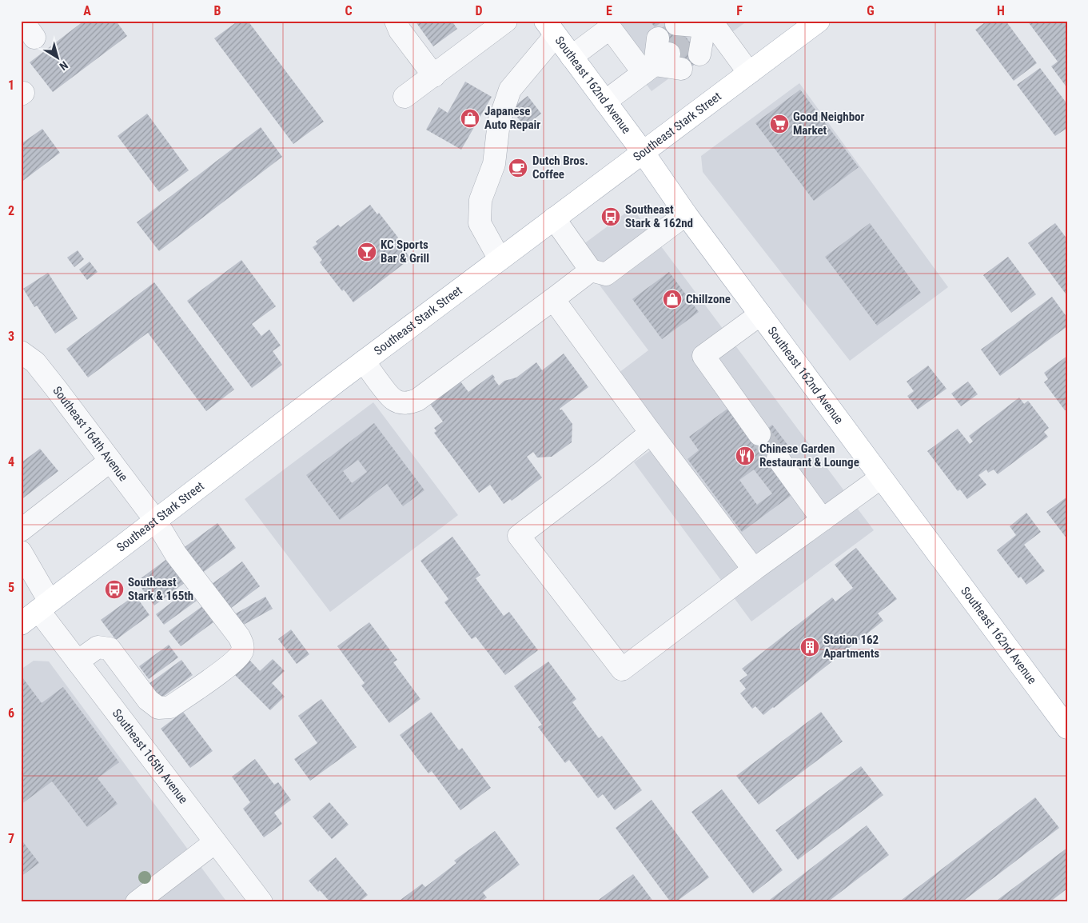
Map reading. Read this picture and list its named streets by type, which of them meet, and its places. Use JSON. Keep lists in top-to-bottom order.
{
  "streets": {
    "main road": ["Southeast 162nd Avenue", "Southeast Stark Street"],
    "street": ["Southeast 164th Avenue", "Southeast 165th Avenue"]
  },
  "crossings": [
    ["Southeast 162nd Avenue", "Southeast Stark Street"],
    ["Southeast Stark Street", "Southeast 164th Avenue"],
    ["Southeast Stark Street", "Southeast 165th Avenue"],
    ["Southeast 164th Avenue", "Southeast 165th Avenue"]
  ],
  "places": {
    "shop": ["Japanese Auto Repair", "Chillzone"],
    "supermarket": ["Good Neighbor Market"],
    "cafe": ["Dutch Bros. Coffee"],
    "bus stop": ["Southeast Stark & 162nd", "Southeast Stark & 165th"],
    "bar": ["KC Sports Bar & Grill"],
    "restaurant": ["Chinese Garden Restaurant & Lounge"],
    "building": ["Station 162 Apartments"]
  },
  "north": "bottom right",
  "grid": {
    "columns": [
      "A",
      "B",
      "C",
      "D",
      "E",
      "F",
      "G",
      "H"
    ],
    "rows": [
      "1",
      "2",
      "3",
      "4",
      "5",
      "6",
      "7"
    ]
  }
}
